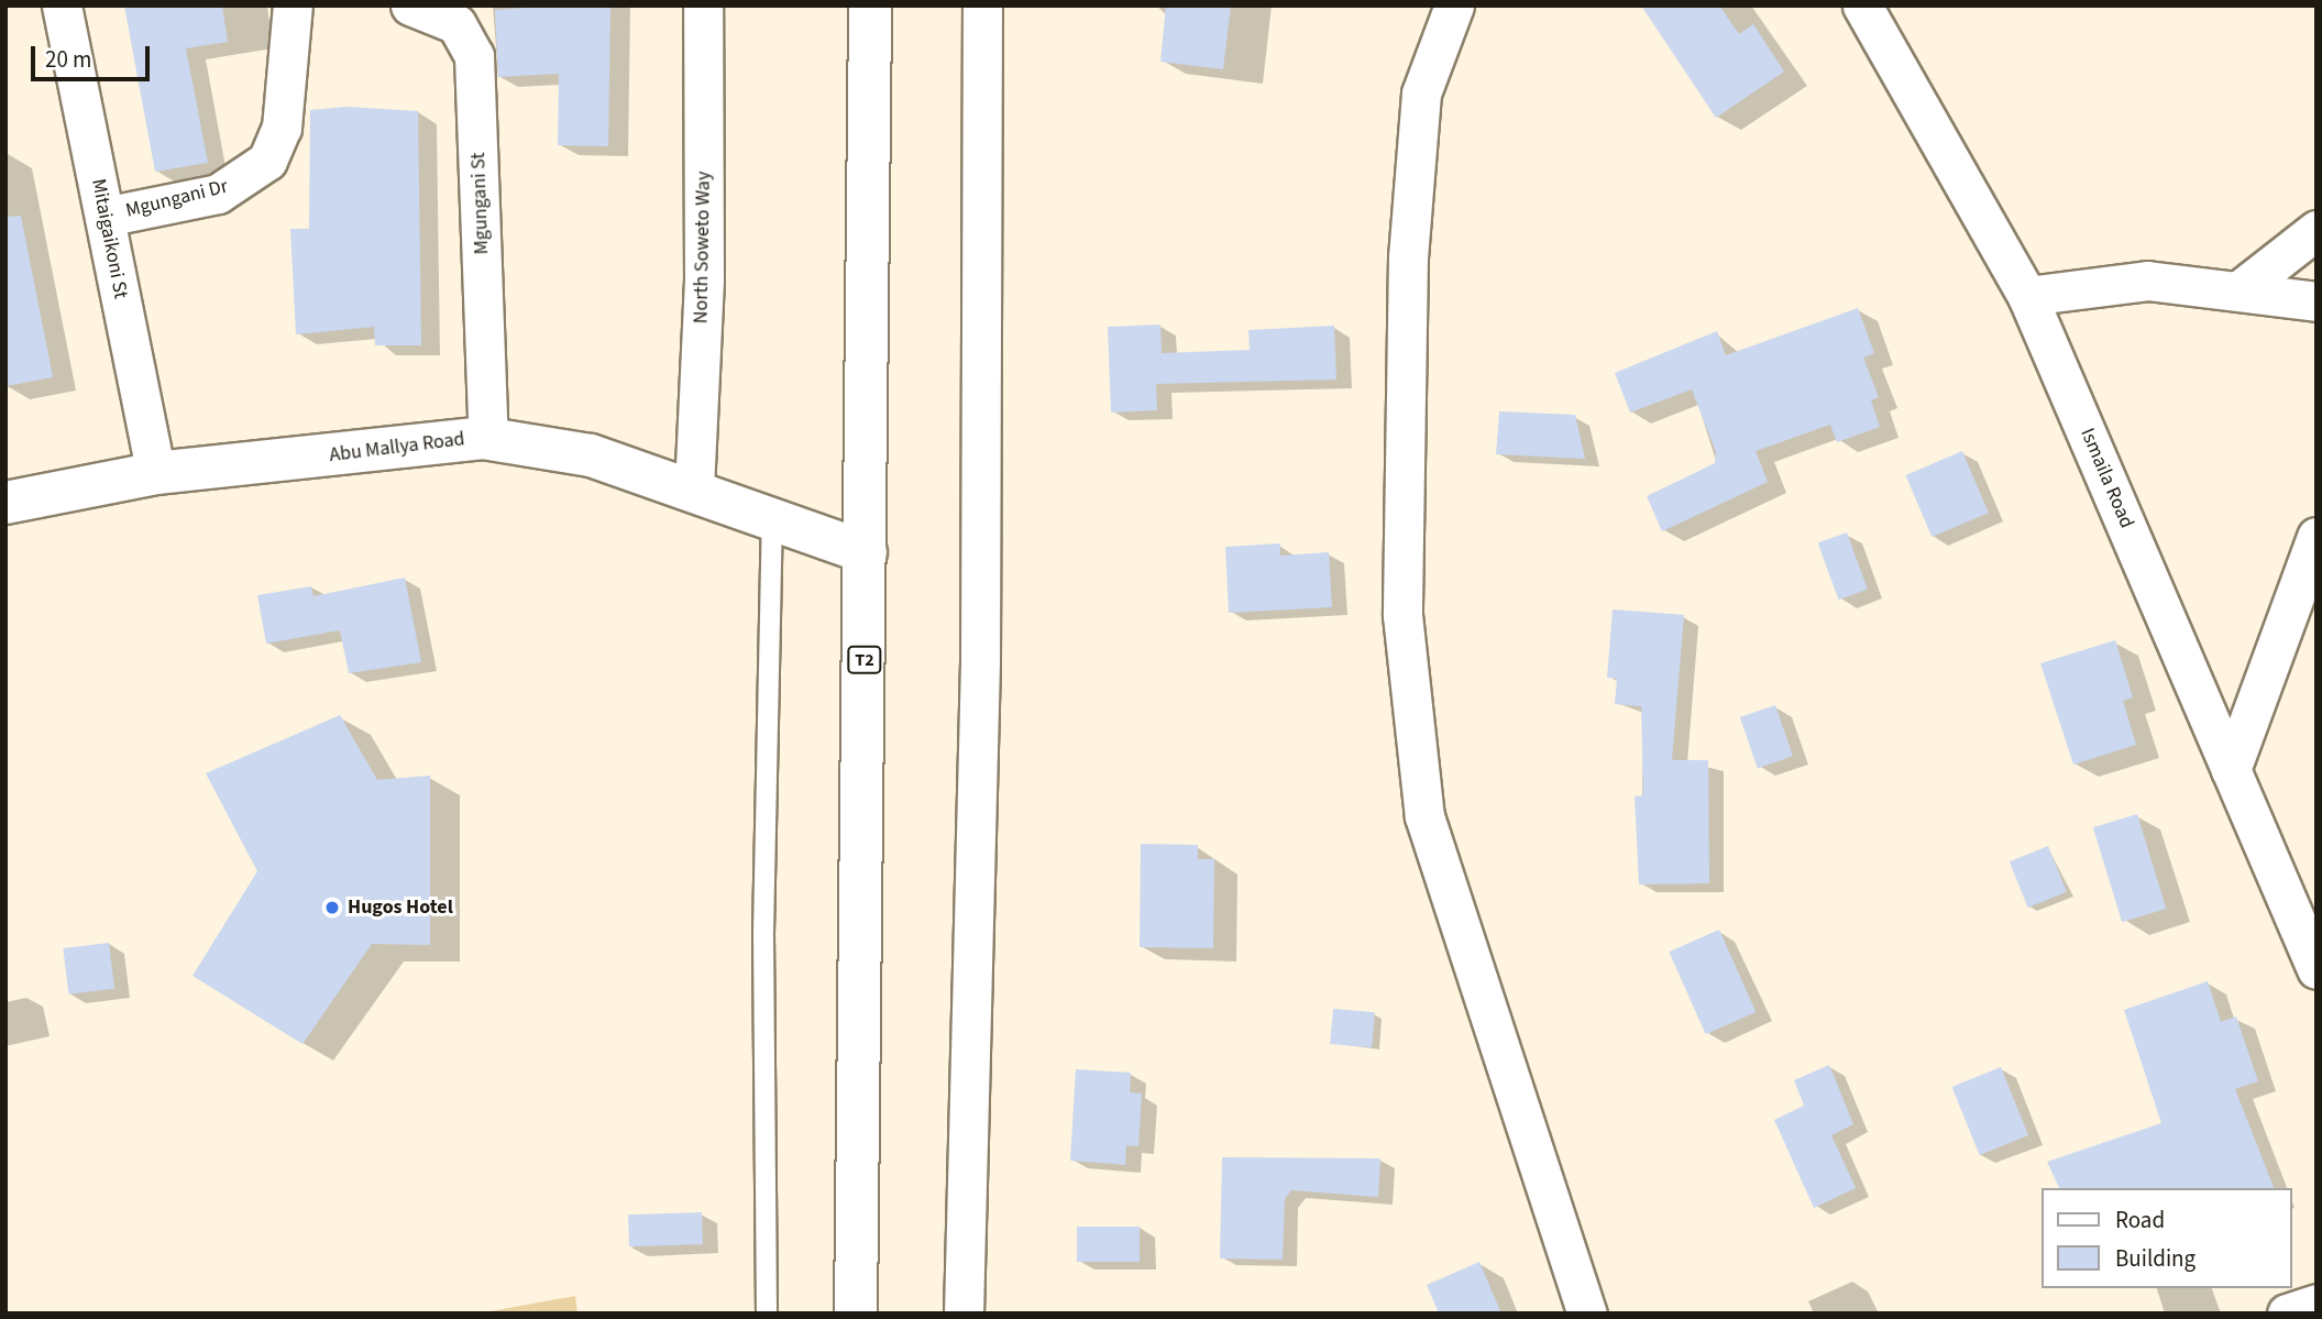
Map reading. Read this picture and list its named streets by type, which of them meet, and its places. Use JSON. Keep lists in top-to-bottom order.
{
  "streets": {
    "main road": ["Abu Mallya Road", "T2"],
    "street": [
      "Mgungani Dr",
      "Mgungani St",
      "Mitaigaikoni St",
      "North Soweto Way",
      "Ismaila Road"
    ]
  },
  "crossings": [
    ["Mgungani Dr", "Mitaigaikoni St"],
    ["Mgungani St", "Abu Mallya Road"],
    ["Mitaigaikoni St", "Abu Mallya Road"],
    ["North Soweto Way", "Abu Mallya Road"],
    ["Abu Mallya Road", "T2"]
  ],
  "places": ["Hugos Hotel"],
  "legend": ["Road", "Building"],
  "scale_bar": "20 m"
}
